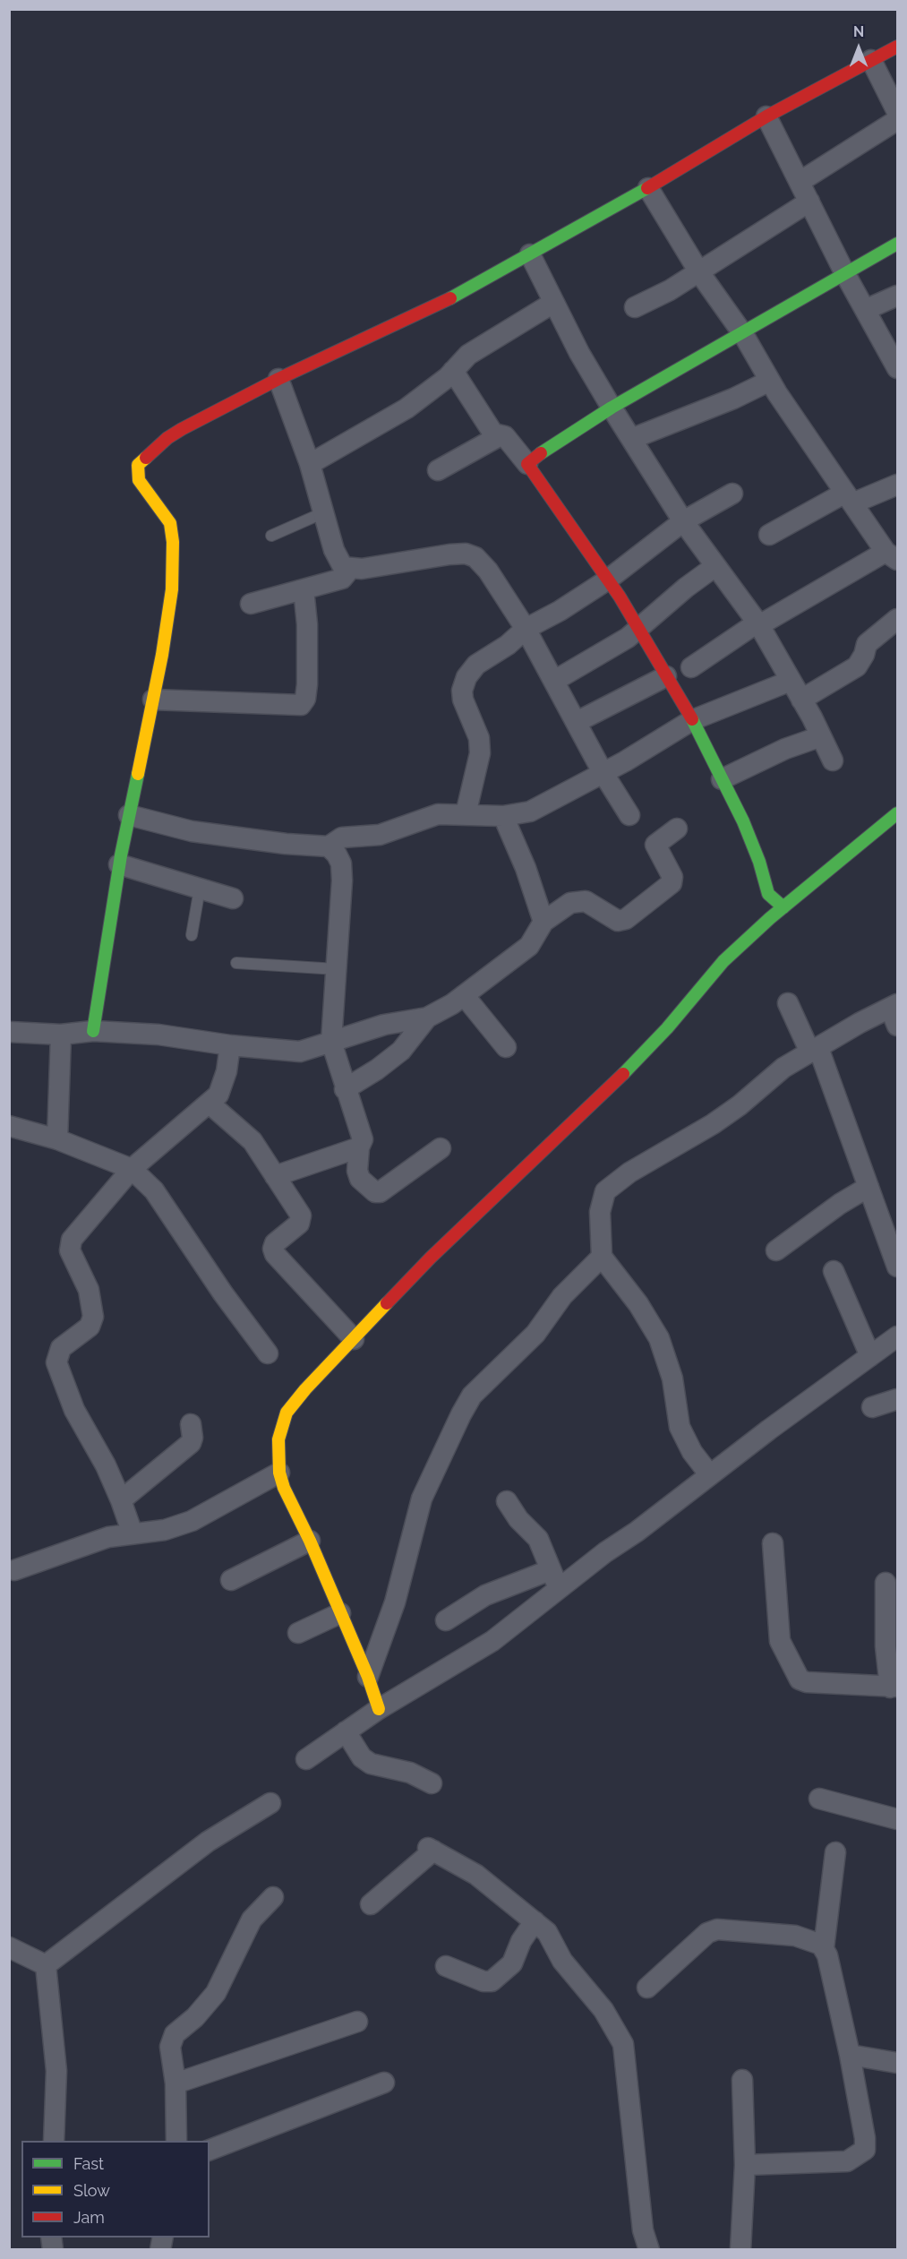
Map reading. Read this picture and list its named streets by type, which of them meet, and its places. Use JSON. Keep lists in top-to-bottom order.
{
  "legend": ["Fast", "Slow", "Jam"],
  "north": "top"
}
